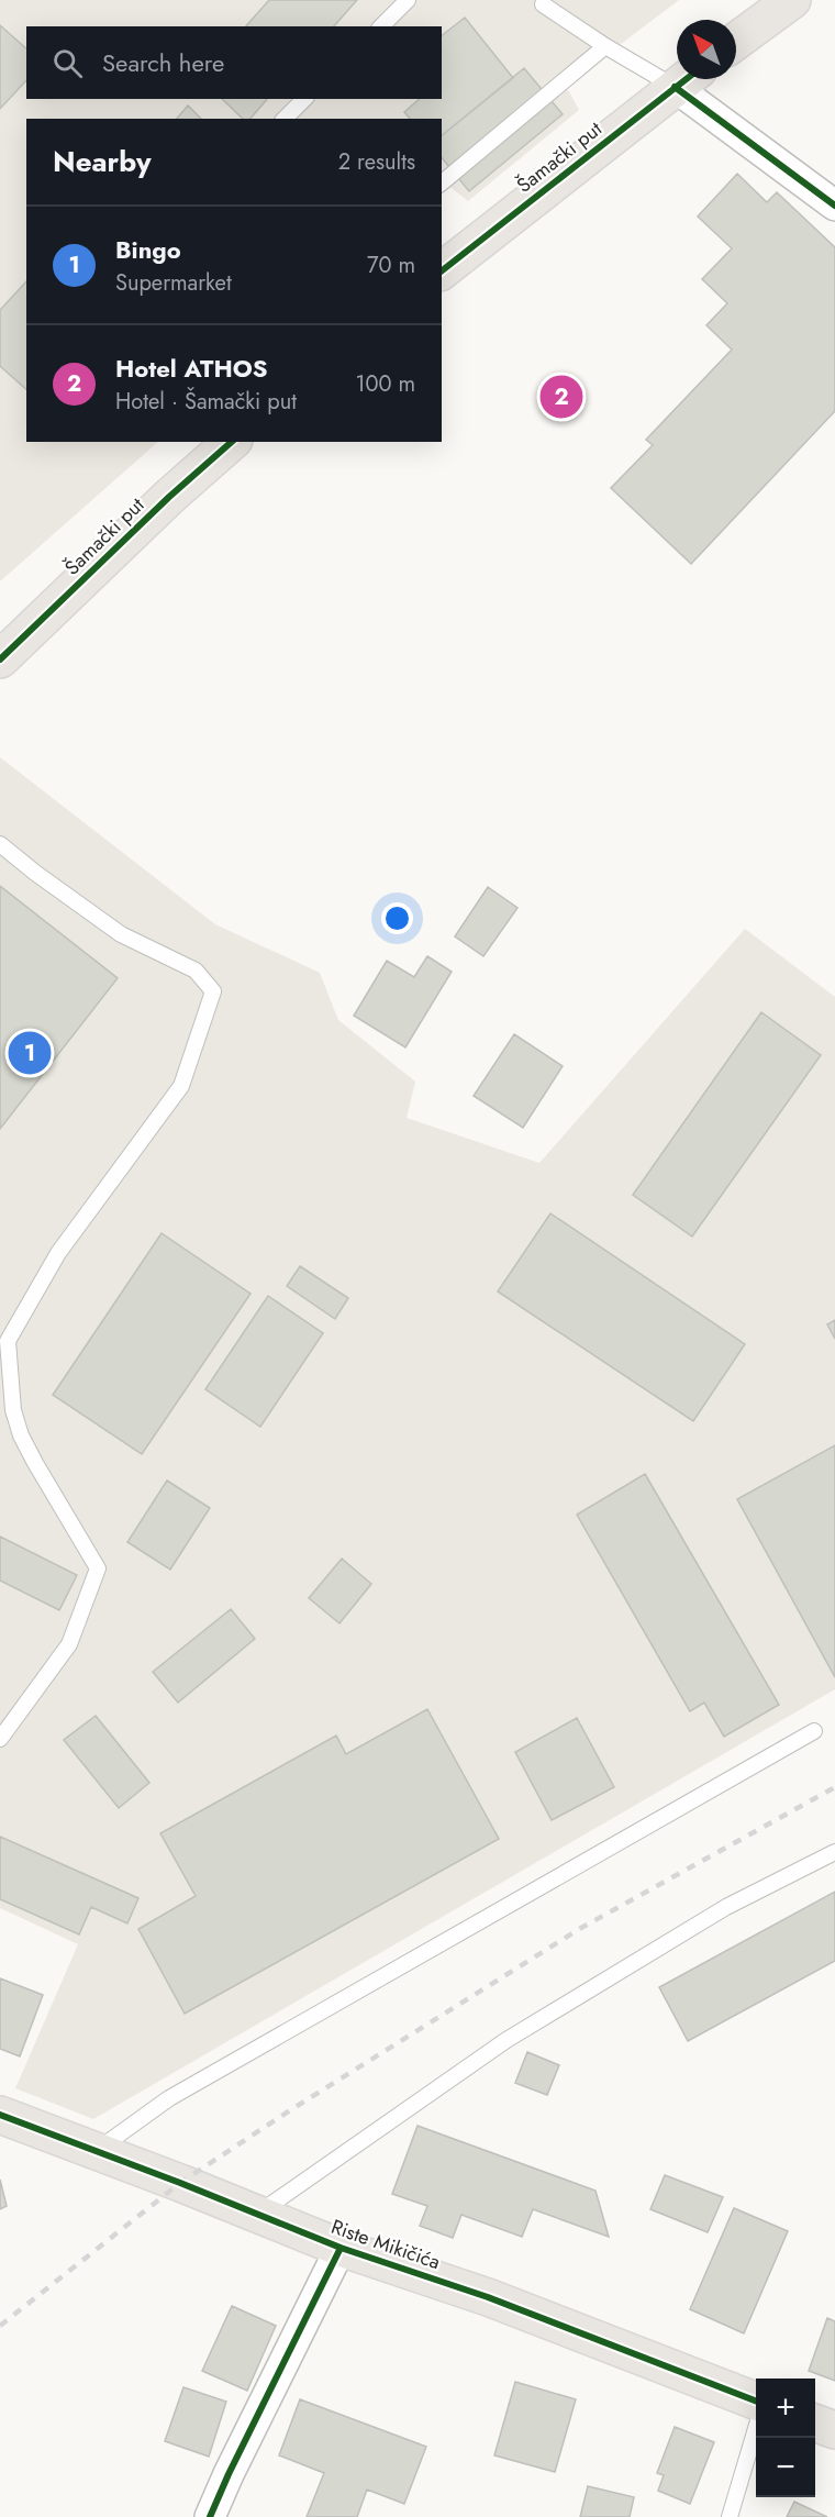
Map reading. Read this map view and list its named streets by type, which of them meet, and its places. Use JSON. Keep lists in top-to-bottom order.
{
  "streets": {
    "main road": ["Šamački put", "Riste Mikičića"]
  },
  "north": "top left",
  "page": {
    "search": "Search here",
    "heading": ["Nearby", "2 results"],
    "list": [
      {
        "mark": "1",
        "name": "Bingo",
        "note": "Supermarket",
        "value": "70 m"
      },
      {
        "mark": "2",
        "name": "Hotel ATHOS",
        "note": "Hotel · Šamački put",
        "value": "100 m"
      }
    ],
    "pins": ["2", "1"],
    "map_buttons": ["+", "−"]
  }
}
